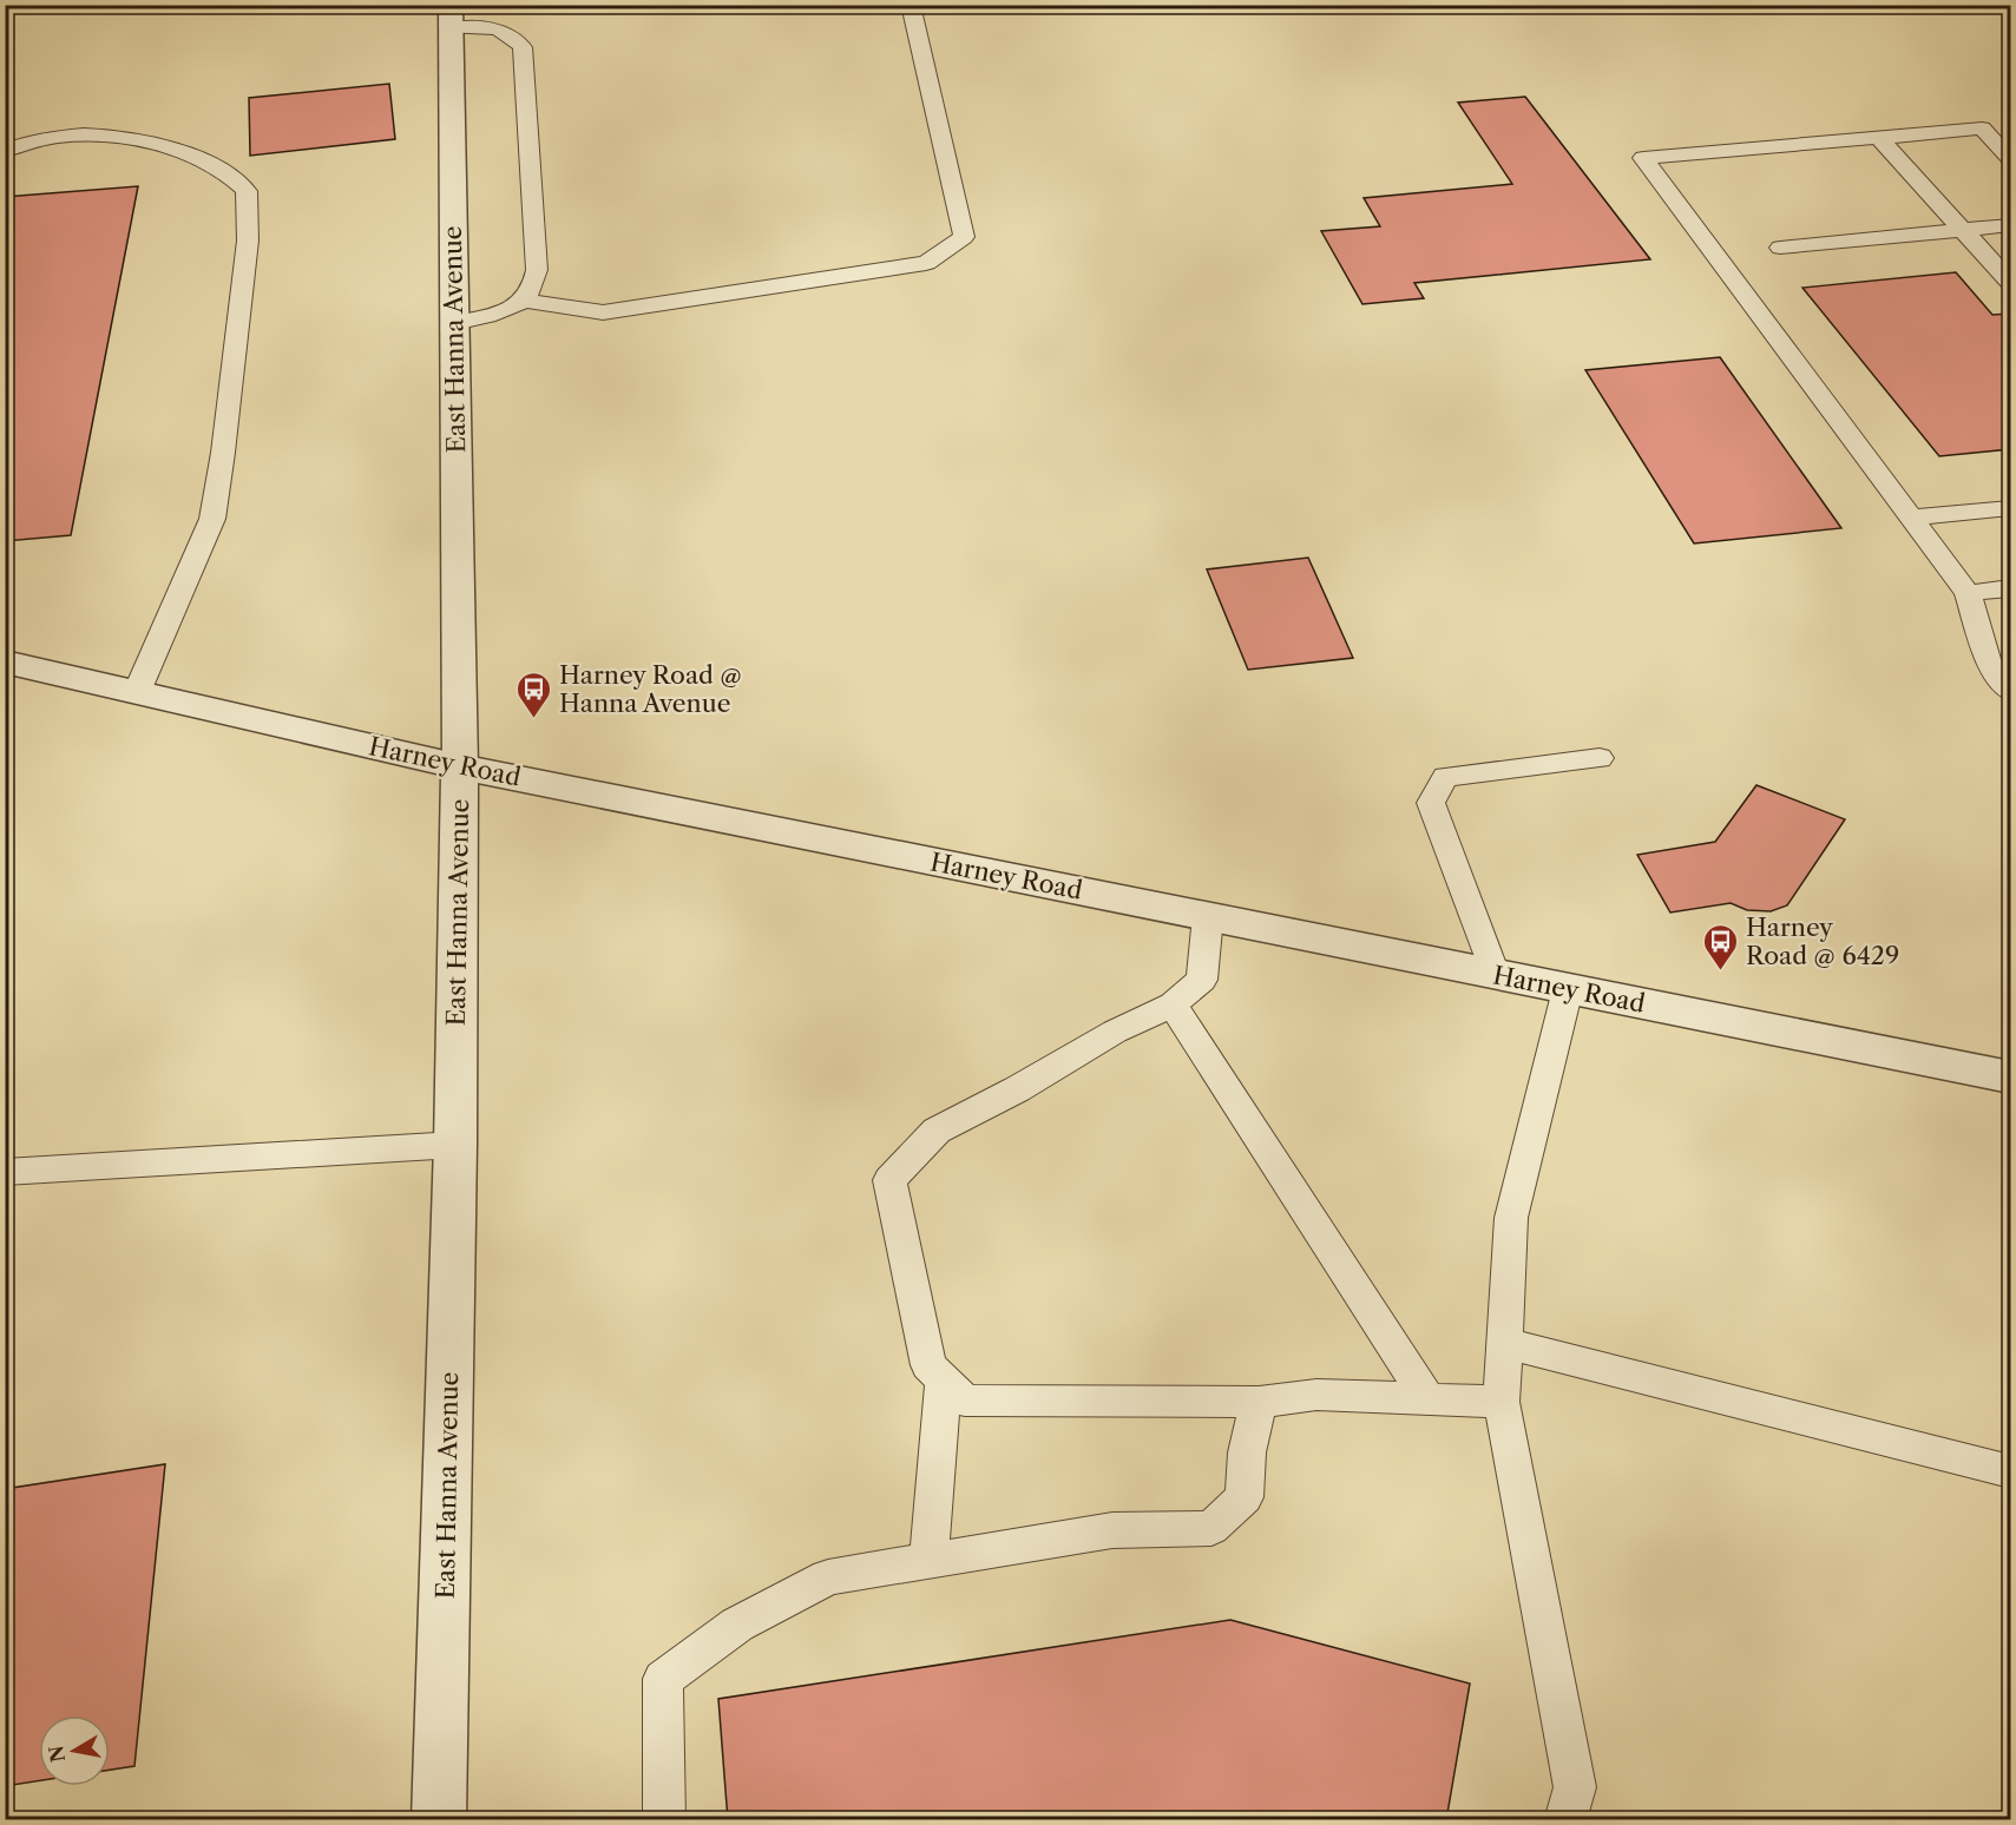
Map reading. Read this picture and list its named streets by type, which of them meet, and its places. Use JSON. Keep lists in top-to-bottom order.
{
  "streets": {
    "street": ["East Hanna Avenue", "Harney Road"]
  },
  "crossings": [
    ["East Hanna Avenue", "Harney Road"]
  ],
  "places": {
    "bus stop": ["Harney Road @ Hanna Avenue", "Harney Road @ 6429"]
  },
  "north": "left"
}
